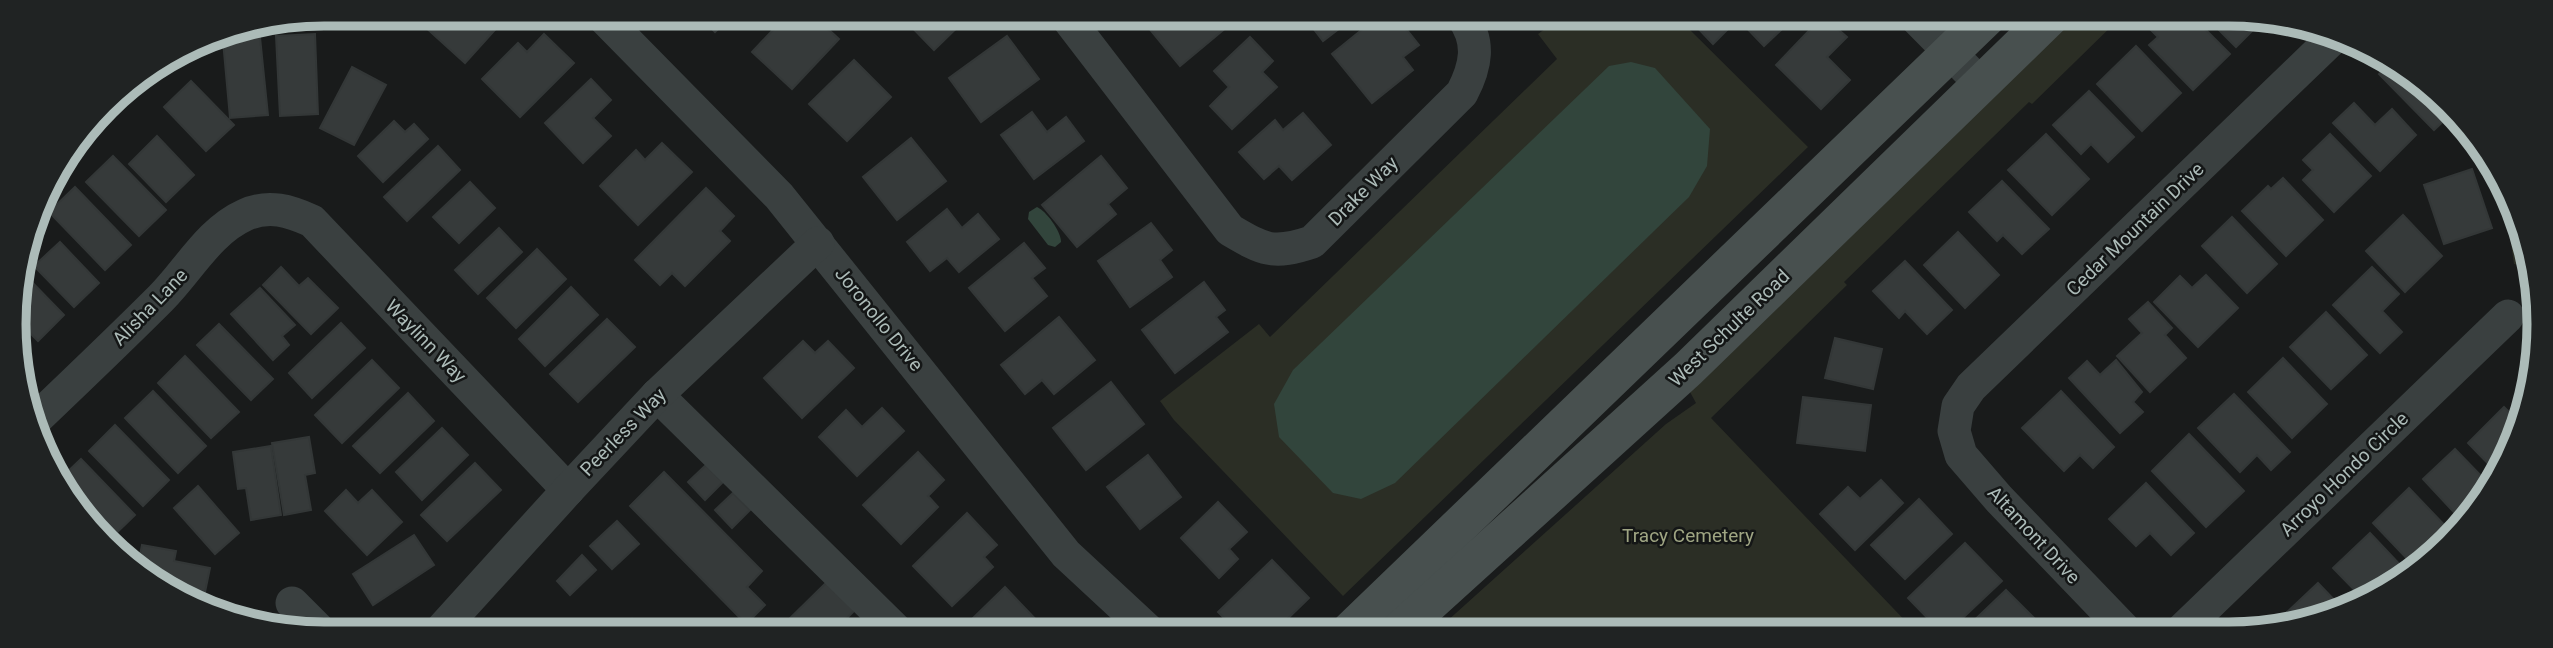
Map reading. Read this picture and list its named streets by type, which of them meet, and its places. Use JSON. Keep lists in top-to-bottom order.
{
  "streets": {
    "main road": ["West Schulte Road"],
    "street": [
      "Drake Way",
      "Cedar Mountain Drive",
      "Alisha Lane",
      "Joronollo Drive",
      "Waylinn Way",
      "Peerless Way",
      "Arroyo Hondo Circle",
      "Altamont Drive"
    ]
  },
  "crossings": [
    ["Cedar Mountain Drive", "Altamont Drive"],
    ["Alisha Lane", "Waylinn Way"],
    ["Joronollo Drive", "Peerless Way"],
    ["Waylinn Way", "Peerless Way"]
  ],
  "parks": ["Tracy Cemetery"]
}
